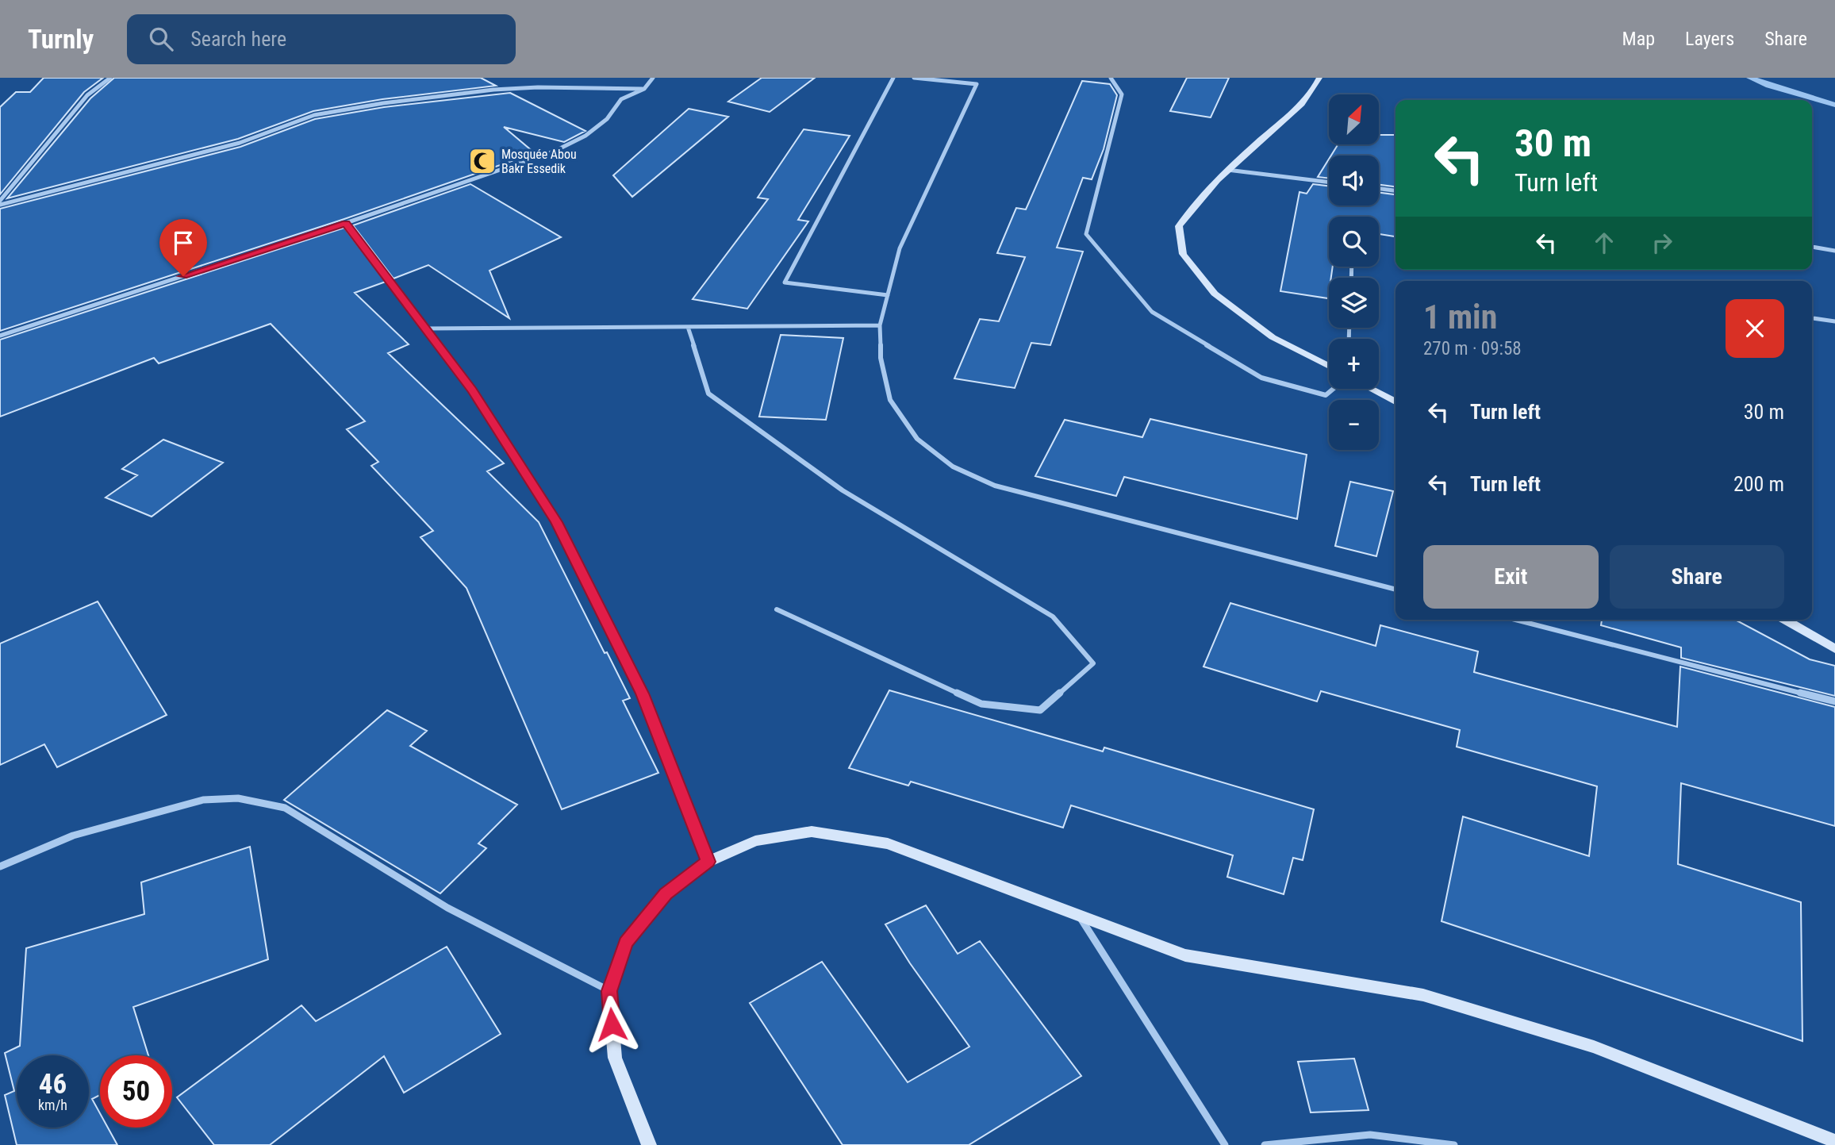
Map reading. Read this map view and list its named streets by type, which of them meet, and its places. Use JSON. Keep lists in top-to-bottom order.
{
  "places": {
    "mosque": ["Mosquée Abou Bakr Essedik"]
  },
  "north": "top right",
  "page": {
    "header": "Turnly",
    "search": "Search here",
    "nav": ["Map", "Layers", "Share"],
    "map_buttons": ["+", "−"],
    "turn": ["30 m", "Turn left"],
    "heading": ["1 min", "270 m · 09:58"],
    "list": [
      {
        "name": "Turn left",
        "value": "30 m"
      },
      {
        "name": "Turn left",
        "value": "200 m"
      }
    ],
    "buttons": ["Exit", "Share"],
    "speed": "46 km/h",
    "limit": "50"
  }
}
